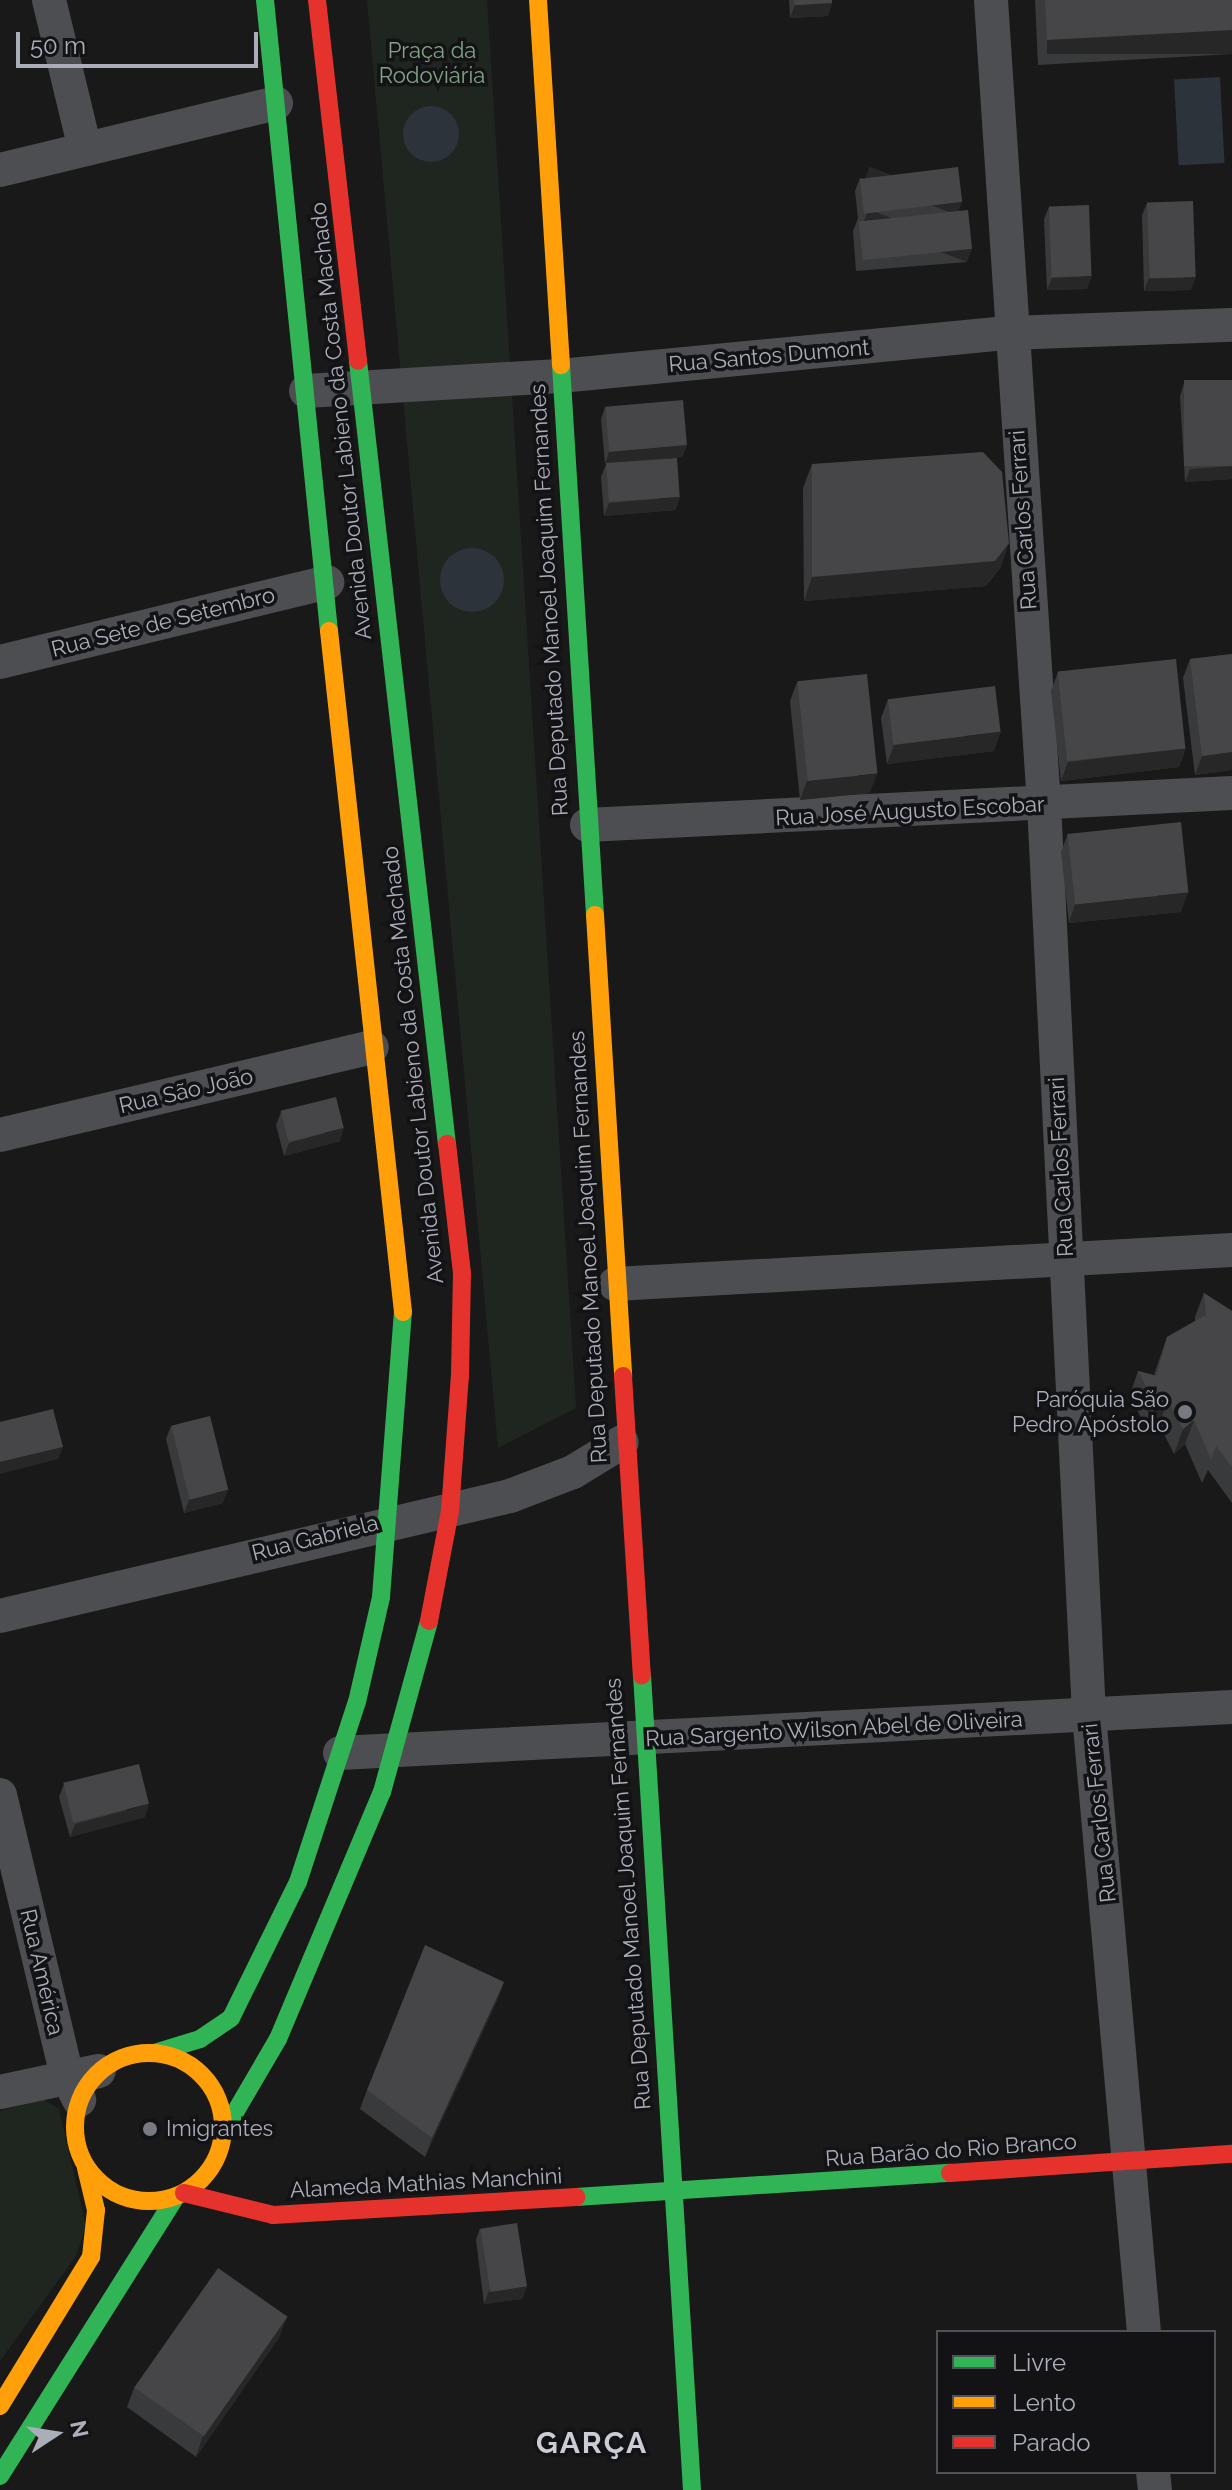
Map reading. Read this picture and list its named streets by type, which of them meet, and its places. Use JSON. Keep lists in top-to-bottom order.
{
  "streets": {
    "main road": [
      "Avenida Doutor Labieno da Costa Machado",
      "Rua Deputado Manoel Joaquim Fernandes",
      "Rua Barão do Rio Branco",
      "Alameda Mathias Manchini"
    ],
    "street": [
      "Rua Santos Dumont",
      "Rua Carlos Ferrari",
      "Rua Sete de Setembro",
      "Rua José Augusto Escobar",
      "Rua São João",
      "Rua Gabriela",
      "Rua Sargento Wilson Abel de Oliveira",
      "Rua América"
    ]
  },
  "crossings": [
    ["Rua Santos Dumont", "Avenida Doutor Labieno da Costa Machado"],
    ["Rua Santos Dumont", "Rua Carlos Ferrari"],
    ["Rua Santos Dumont", "Rua Deputado Manoel Joaquim Fernandes"],
    ["Avenida Doutor Labieno da Costa Machado", "Rua Sete de Setembro"],
    ["Avenida Doutor Labieno da Costa Machado", "Rua São João"],
    ["Avenida Doutor Labieno da Costa Machado", "Rua Gabriela"],
    ["Avenida Doutor Labieno da Costa Machado", "Rua Sargento Wilson Abel de Oliveira"],
    ["Avenida Doutor Labieno da Costa Machado", "Rua América"],
    ["Avenida Doutor Labieno da Costa Machado", "Alameda Mathias Manchini"],
    ["Rua Carlos Ferrari", "Rua José Augusto Escobar"],
    ["Rua Carlos Ferrari", "Rua Sargento Wilson Abel de Oliveira"],
    ["Rua Carlos Ferrari", "Rua Barão do Rio Branco"],
    ["Rua Deputado Manoel Joaquim Fernandes", "Rua José Augusto Escobar"],
    ["Rua Deputado Manoel Joaquim Fernandes", "Rua Gabriela"],
    ["Rua Deputado Manoel Joaquim Fernandes", "Rua Sargento Wilson Abel de Oliveira"],
    ["Rua Deputado Manoel Joaquim Fernandes", "Rua Barão do Rio Branco"],
    ["Rua Deputado Manoel Joaquim Fernandes", "Alameda Mathias Manchini"],
    ["Rua América", "Alameda Mathias Manchini"],
    ["Rua Barão do Rio Branco", "Alameda Mathias Manchini"]
  ],
  "districts": ["GARÇA"],
  "parks": ["Praça da Rodoviária"],
  "places": ["Paróquia São Pedro Apóstolo", "Imigrantes"],
  "legend": ["Livre", "Lento", "Parado"],
  "scale_bar": "50 m",
  "north": "right"
}
